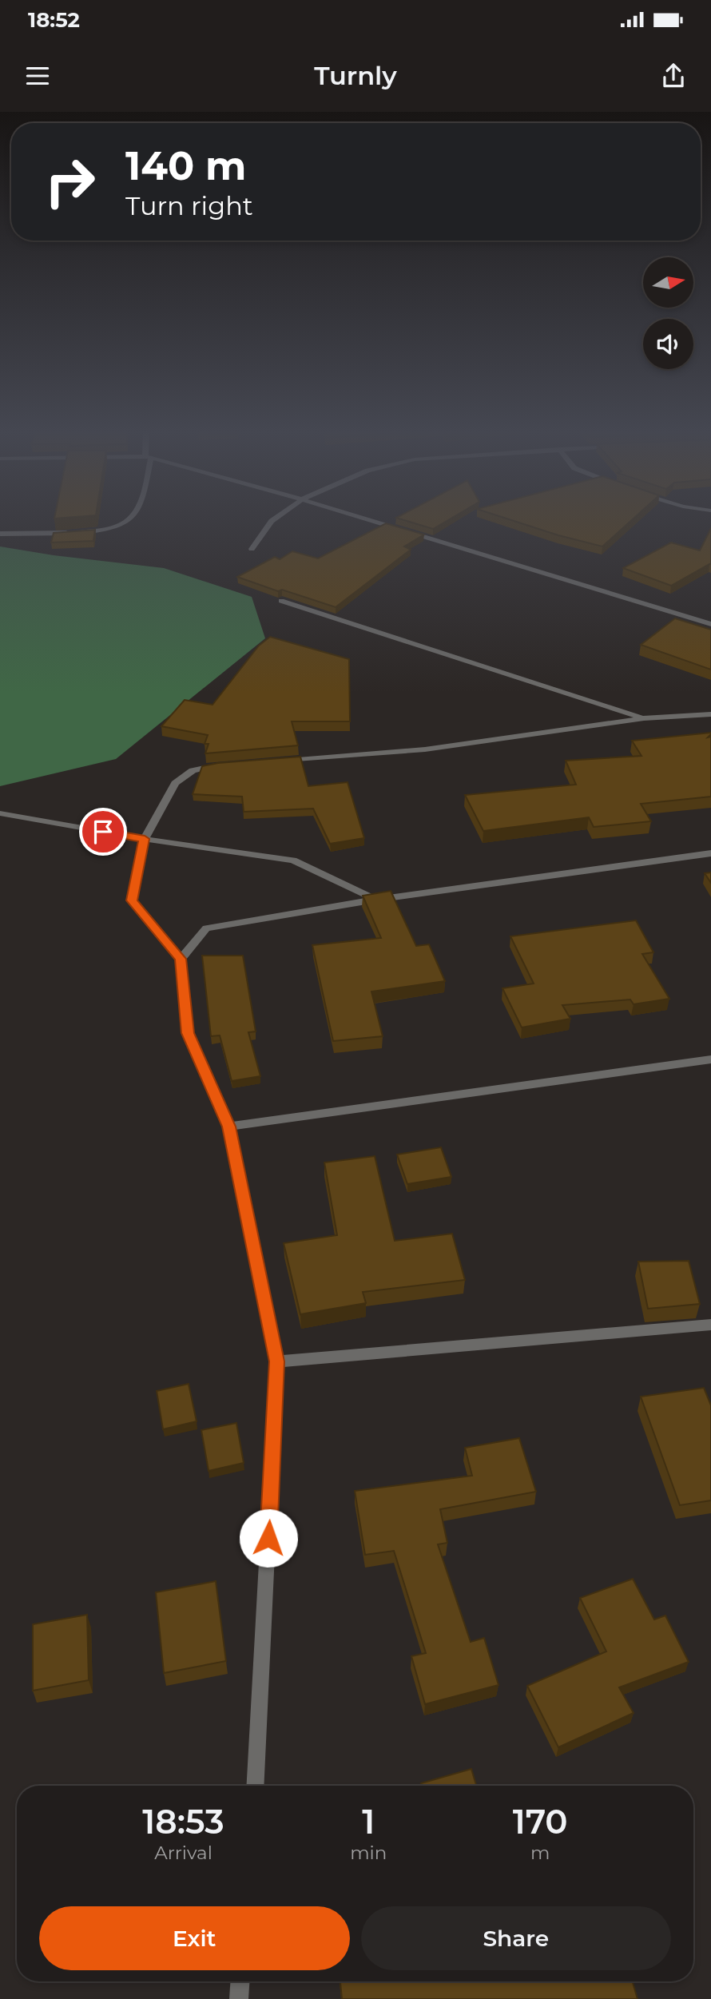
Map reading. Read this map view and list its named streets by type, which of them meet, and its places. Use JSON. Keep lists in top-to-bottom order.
{
  "north": "right",
  "page": {
    "status": "18:52",
    "header": "Turnly",
    "turn": ["140 m", "Turn right"],
    "eta": [
      "18:53",
      "Arrival",
      "1",
      "min",
      "170",
      "m"
    ],
    "buttons": ["Exit", "Share"]
  }
}
